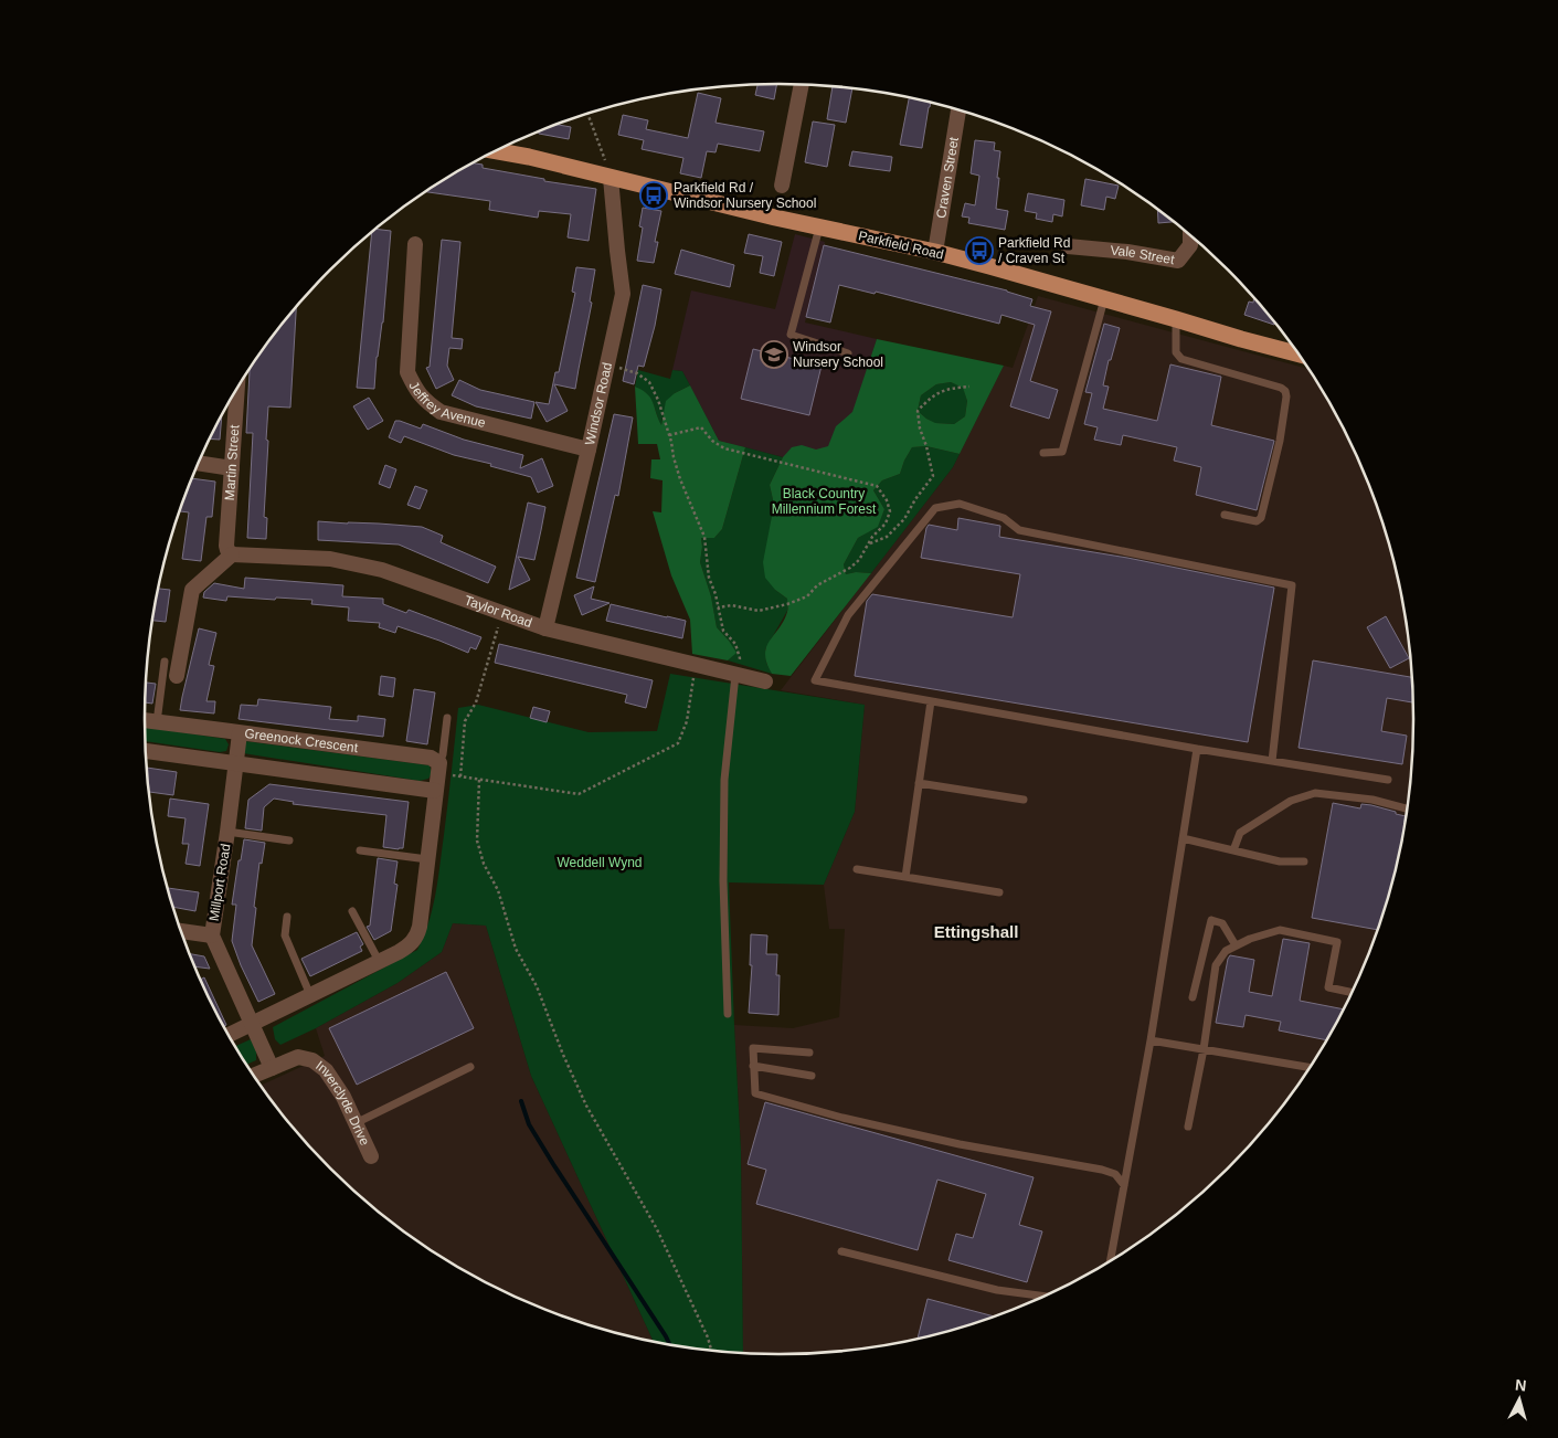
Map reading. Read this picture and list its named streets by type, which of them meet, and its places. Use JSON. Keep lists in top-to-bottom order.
{
  "streets": {
    "main road": ["Parkfield Road"],
    "street": [
      "Craven Street",
      "Vale Street",
      "Jeffrey Avenue",
      "Windsor Road",
      "Martin Street",
      "Taylor Road",
      "Greenock Crescent",
      "Millport Road",
      "Inverclyde Drive"
    ]
  },
  "crossings": [
    ["Craven Street", "Parkfield Road"],
    ["Parkfield Road", "Windsor Road"],
    ["Jeffrey Avenue", "Windsor Road"],
    ["Windsor Road", "Taylor Road"],
    ["Martin Street", "Taylor Road"],
    ["Greenock Crescent", "Millport Road"],
    ["Millport Road", "Inverclyde Drive"]
  ],
  "districts": ["Ettingshall"],
  "parks": ["Black Country Millennium Forest", "Weddell Wynd"],
  "places": {
    "bus stop": ["Parkfield Rd / Windsor Nursery School", "Parkfield Rd / Craven St"],
    "school or university": ["Windsor Nursery School"]
  },
  "north": "top"
}
